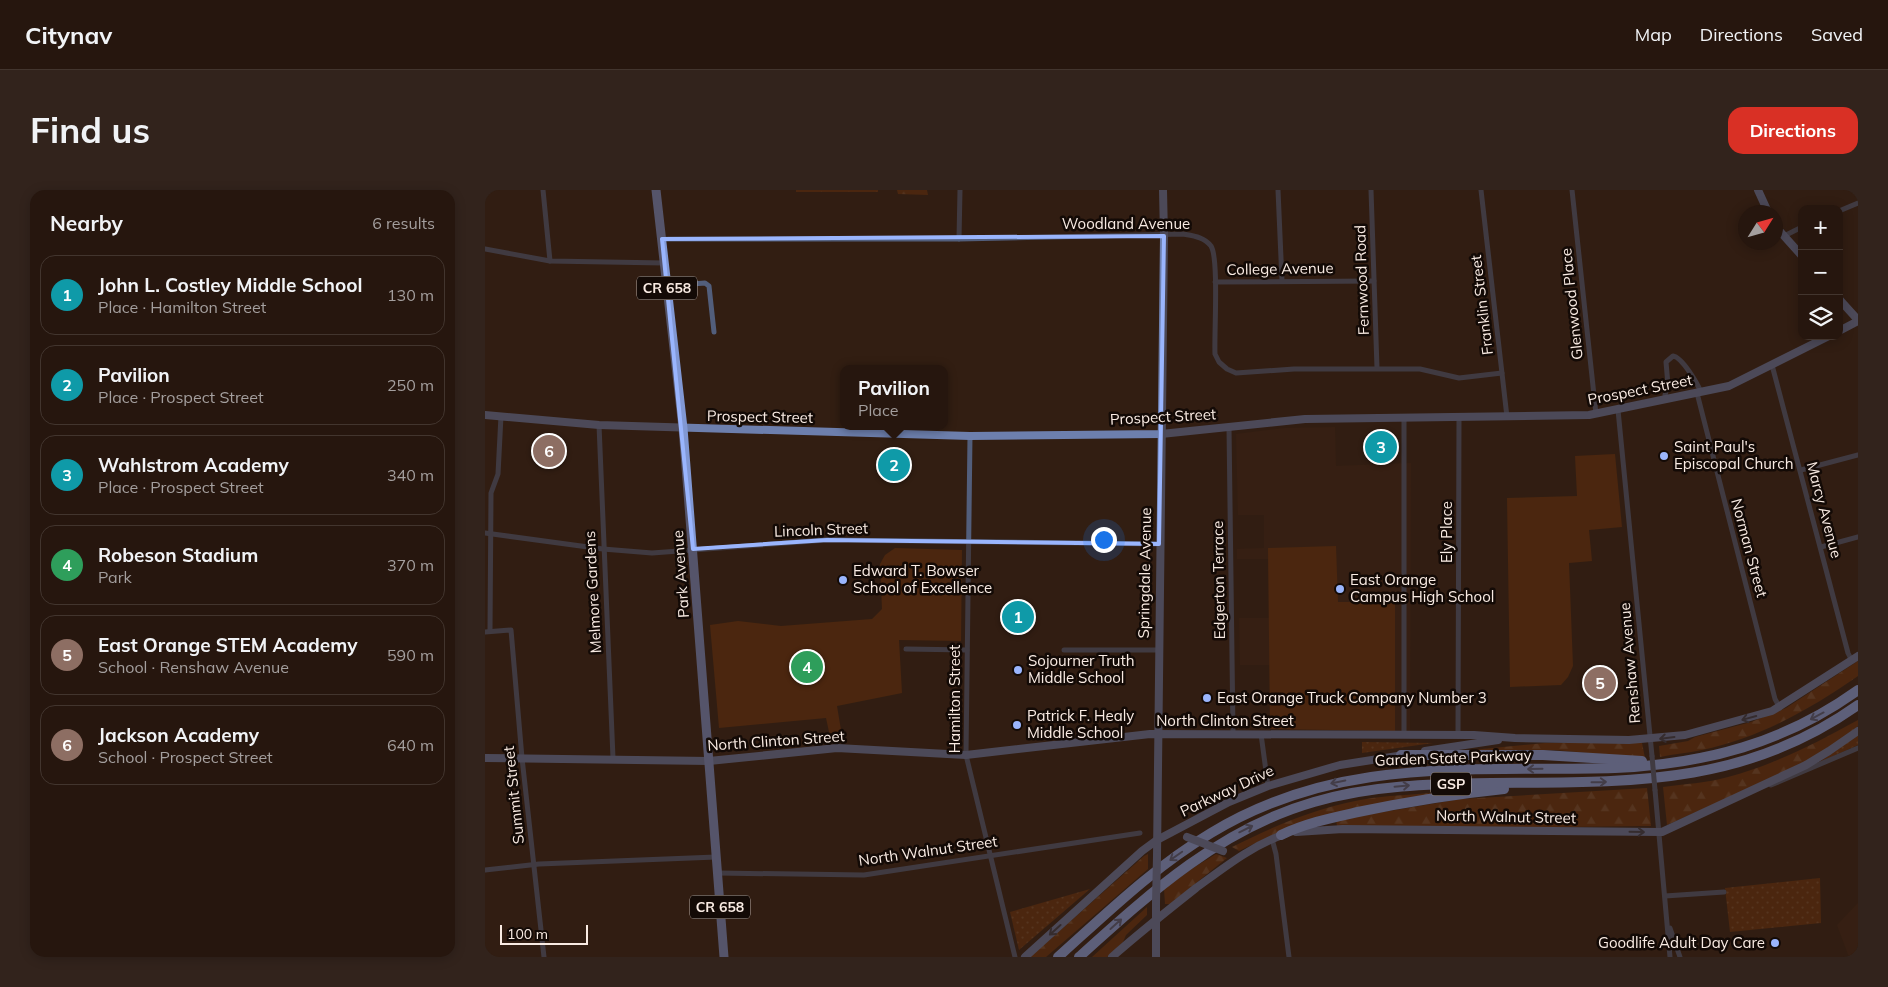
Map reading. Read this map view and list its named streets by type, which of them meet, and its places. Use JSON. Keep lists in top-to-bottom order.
{
  "streets": {
    "highway": ["Garden State Parkway", "GSP"],
    "main road": ["CR 658", "Park Avenue"],
    "street": [
      "Woodland Avenue",
      "College Avenue",
      "Fernwood Road",
      "Glenwood Place",
      "Franklin Street",
      "Prospect Street",
      "Marcy Avenue",
      "Lincoln Street",
      "Ely Place",
      "Norman Street",
      "Springdale Avenue",
      "Edgerton Terrace",
      "Melmore Gardens",
      "Renshaw Avenue",
      "Hamilton Street",
      "North Clinton Street",
      "Parkway Drive",
      "Summit Street",
      "North Walnut Street"
    ]
  },
  "crossings": [
    ["Woodland Avenue", "College Avenue"],
    ["Woodland Avenue", "Fernwood Road"],
    ["Woodland Avenue", "Franklin Street"],
    ["Woodland Avenue", "Springdale Avenue"],
    ["Woodland Avenue", "Park Avenue"],
    ["College Avenue", "Fernwood Road"],
    ["Glenwood Place", "Prospect Street"],
    ["Franklin Street", "Prospect Street"],
    ["Prospect Street", "Marcy Avenue"],
    ["Prospect Street", "Ely Place"],
    ["Prospect Street", "Norman Street"],
    ["Prospect Street", "Springdale Avenue"],
    ["Prospect Street", "Park Avenue"],
    ["Prospect Street", "Edgerton Terrace"],
    ["Prospect Street", "Melmore Gardens"],
    ["Prospect Street", "Renshaw Avenue"],
    ["Prospect Street", "Hamilton Street"],
    ["Marcy Avenue", "North Clinton Street"],
    ["Lincoln Street", "Springdale Avenue"],
    ["Lincoln Street", "Park Avenue"],
    ["Lincoln Street", "Melmore Gardens"],
    ["Lincoln Street", "Hamilton Street"],
    ["Ely Place", "North Clinton Street"],
    ["Norman Street", "North Clinton Street"],
    ["Springdale Avenue", "North Clinton Street"],
    ["Springdale Avenue", "Parkway Drive"],
    ["Springdale Avenue", "North Walnut Street"],
    ["Park Avenue", "North Clinton Street"],
    ["Park Avenue", "North Walnut Street"],
    ["Edgerton Terrace", "North Clinton Street"],
    ["Melmore Gardens", "North Clinton Street"],
    ["Renshaw Avenue", "North Clinton Street"],
    ["Renshaw Avenue", "North Walnut Street"],
    ["Hamilton Street", "North Clinton Street"],
    ["Hamilton Street", "North Walnut Street"],
    ["North Clinton Street", "Parkway Drive"],
    ["North Clinton Street", "Summit Street"]
  ],
  "places": [
    "Saint Paul's Episcopal Church",
    "Edward T. Bowser School of Excellence",
    "East Orange Campus High School",
    "Sojourner Truth Middle School",
    "East Orange Truck Company Number 3",
    "Patrick F. Healy Middle School",
    "Goodlife Adult Day Care"
  ],
  "scale_bar": "100 m",
  "north": "top right",
  "page": {
    "header": "Citynav",
    "nav": ["Map", "Directions", "Saved"],
    "buttons": "Directions",
    "title": "Find us",
    "heading": ["Nearby", "6 results"],
    "map_buttons": ["+", "−"],
    "list": [
      {
        "mark": "1",
        "name": "John L. Costley Middle School",
        "note": "Place · Hamilton Street",
        "value": "130 m"
      },
      {
        "mark": "2",
        "name": "Pavilion",
        "note": "Place · Prospect Street",
        "value": "250 m"
      },
      {
        "mark": "3",
        "name": "Wahlstrom Academy",
        "note": "Place · Prospect Street",
        "value": "340 m"
      },
      {
        "mark": "4",
        "name": "Robeson Stadium",
        "note": "Park",
        "value": "370 m"
      },
      {
        "mark": "5",
        "name": "East Orange STEM Academy",
        "note": "School · Renshaw Avenue",
        "value": "590 m"
      },
      {
        "mark": "6",
        "name": "Jackson Academy",
        "note": "School · Prospect Street",
        "value": "640 m"
      }
    ],
    "popup": ["Pavilion", "Place"],
    "pins": [
      "3",
      "6",
      "2",
      "1",
      "4",
      "5"
    ],
    "scale": "100 m"
  }
}
